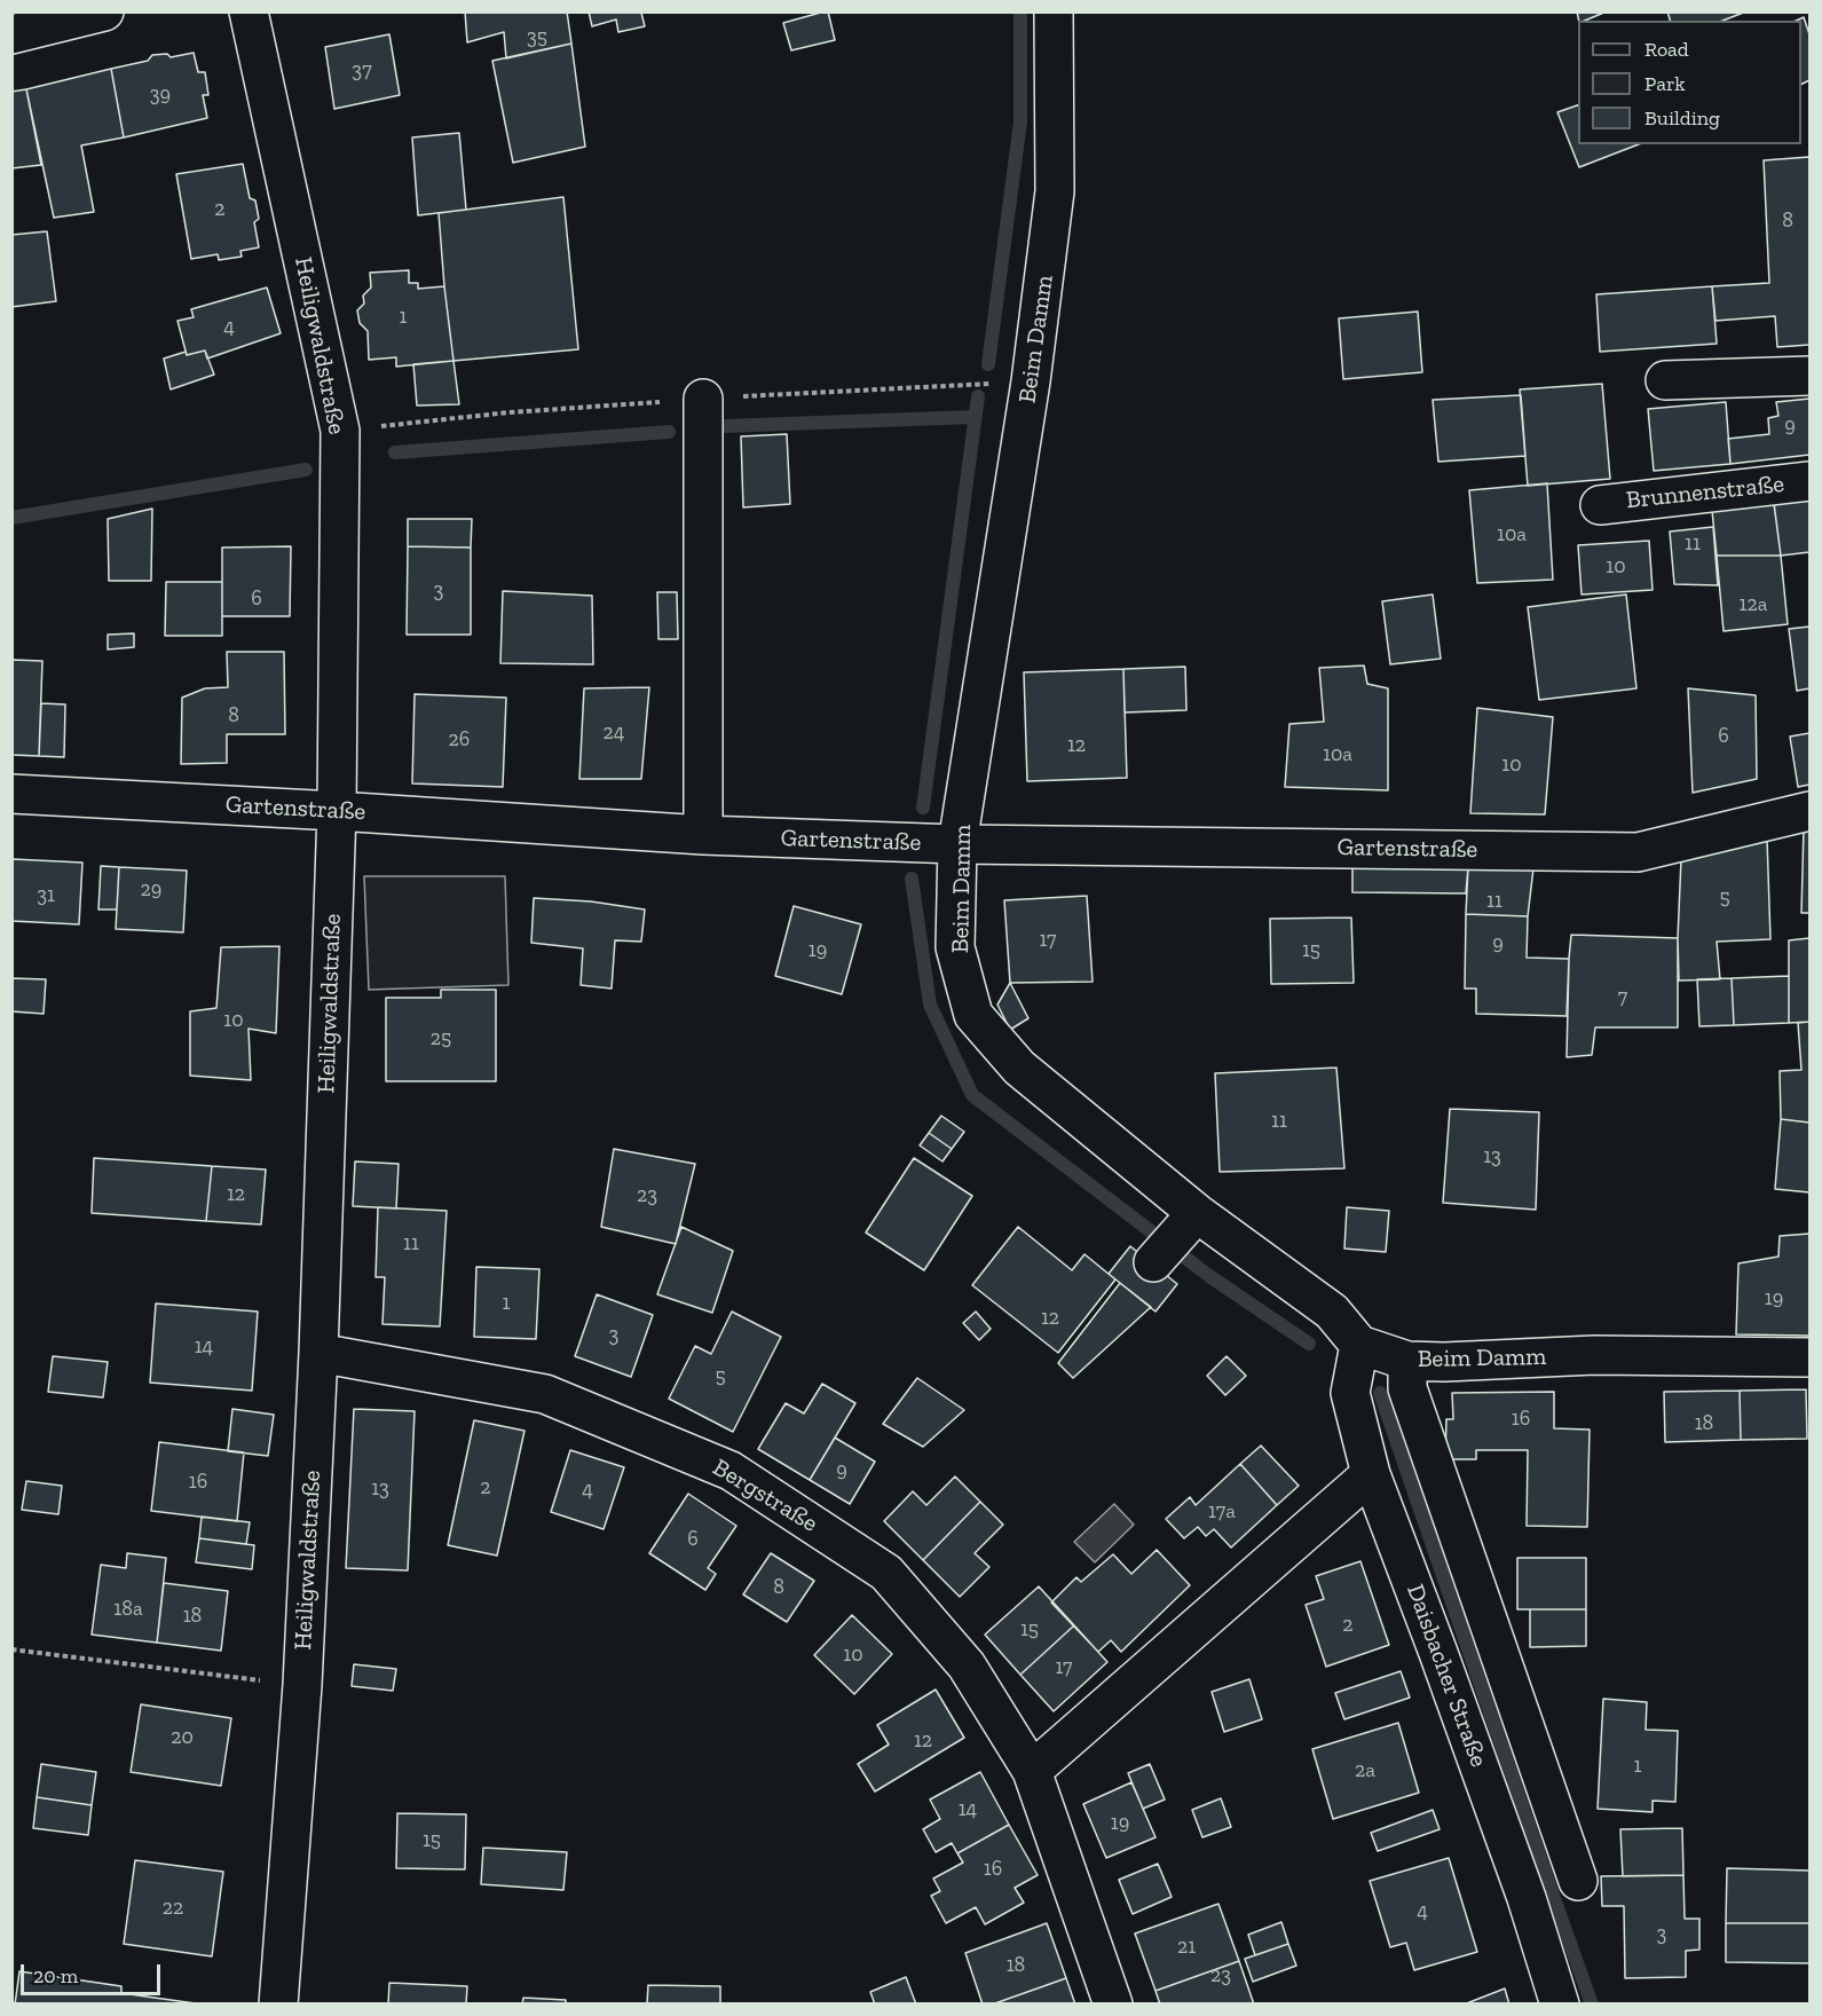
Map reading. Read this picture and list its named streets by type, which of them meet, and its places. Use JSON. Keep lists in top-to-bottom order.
{
  "streets": {
    "street": [
      "Beim Damm",
      "Heiligwaldstraße",
      "Brunnenstraße",
      "Gartenstraße",
      "Bergstraße",
      "Daisbacher Straße"
    ]
  },
  "crossings": [
    ["Beim Damm", "Gartenstraße"],
    ["Beim Damm", "Daisbacher Straße"],
    ["Heiligwaldstraße", "Gartenstraße"],
    ["Heiligwaldstraße", "Bergstraße"]
  ],
  "house_numbers": [
    "35",
    "37",
    "39",
    "2",
    "8",
    "1",
    "4",
    "9",
    "10a",
    "11",
    "10",
    "3",
    "6",
    "12a",
    "8",
    "24",
    "6",
    "26",
    "12",
    "10a",
    "10",
    "29",
    "31",
    "5",
    "11",
    "17",
    "9",
    "19",
    "15",
    "7",
    "10",
    "25",
    "11",
    "13",
    "12",
    "23",
    "11",
    "19",
    "1",
    "12",
    "3",
    "14",
    "5",
    "16",
    "18",
    "9",
    "16",
    "2",
    "13",
    "4",
    "17a",
    "6",
    "8",
    "18a",
    "18",
    "2",
    "15",
    "10",
    "17",
    "20",
    "12",
    "1",
    "2a",
    "14",
    "19",
    "15",
    "16",
    "22",
    "4",
    "3",
    "21",
    "18",
    "23"
  ],
  "legend": ["Road", "Park", "Building"],
  "scale_bar": "20 m"
}
